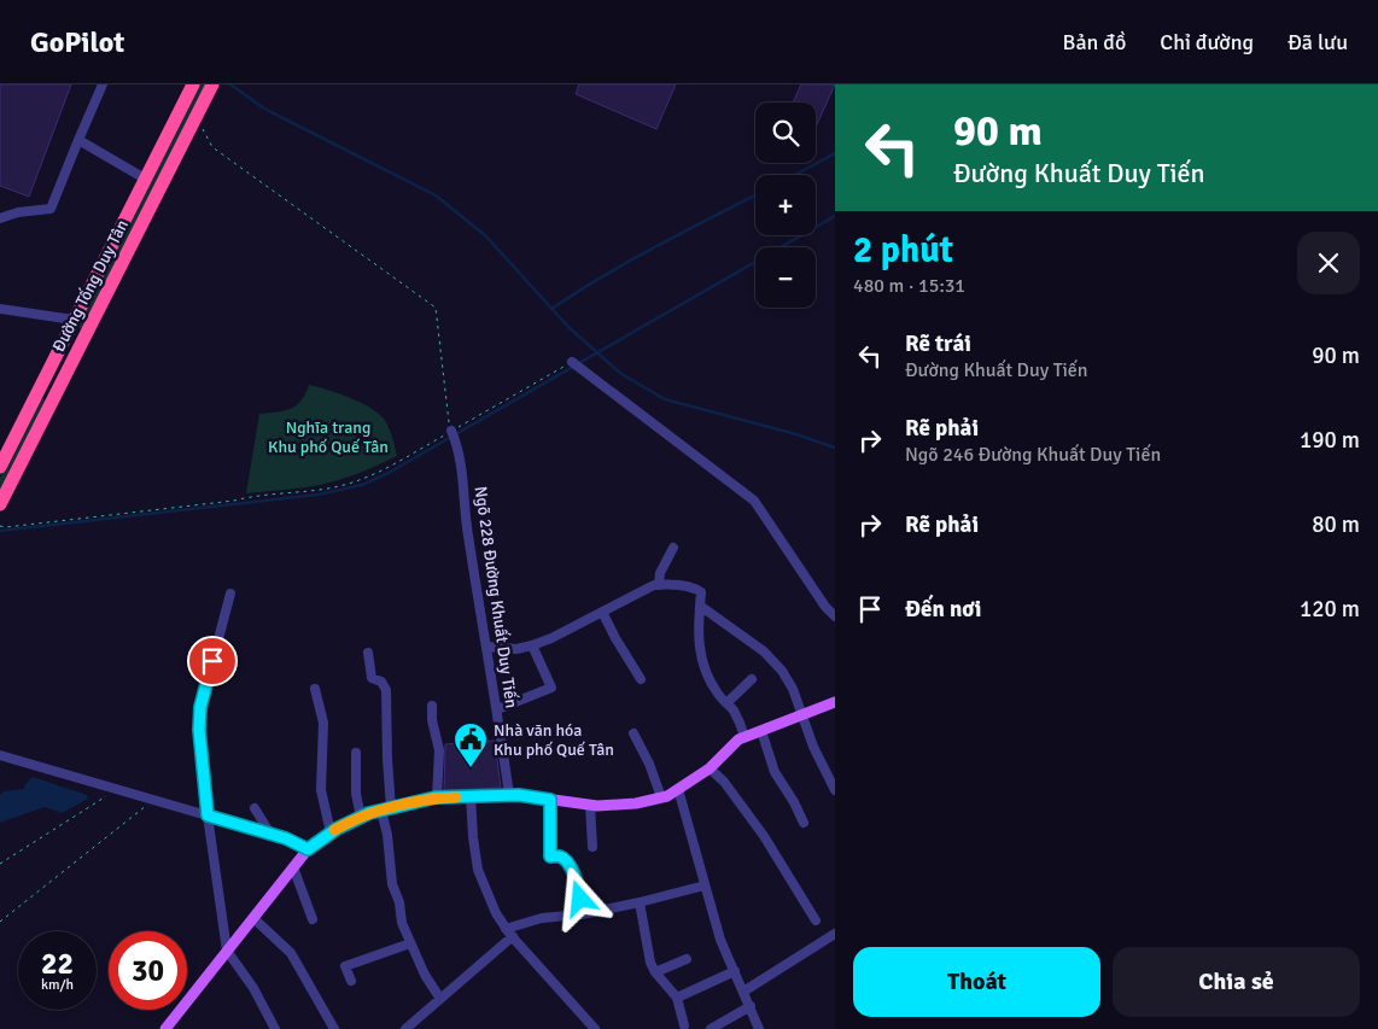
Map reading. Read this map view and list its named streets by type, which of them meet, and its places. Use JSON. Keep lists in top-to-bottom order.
{
  "streets": {
    "highway": ["Đường Tống Duy Tân"],
    "street": ["Ngõ 228 Đường Khuất Duy Tiến"]
  },
  "parks": ["Nghĩa trang Khu phố Quế Tân"],
  "places": {
    "public building": ["Nhà văn hóa Khu phố Quế Tân"]
  },
  "page": {
    "header": "GoPilot",
    "nav": ["Bản đồ", "Chỉ đường", "Đã lưu"],
    "turn": ["90 m", "Đường Khuất Duy Tiến"],
    "map_buttons": ["+", "−"],
    "heading": ["2 phút", "480 m · 15:31"],
    "list": [
      {
        "name": "Rẽ trái",
        "note": "Đường Khuất Duy Tiến",
        "value": "90 m"
      },
      {
        "name": "Rẽ phải",
        "note": "Ngõ 246 Đường Khuất Duy Tiến",
        "value": "190 m"
      },
      {
        "name": "Rẽ phải",
        "value": "80 m"
      },
      {
        "name": "Đến nơi",
        "value": "120 m"
      }
    ],
    "speed": "22 km/h",
    "limit": "30",
    "buttons": ["Thoát", "Chia sẻ"]
  }
}
